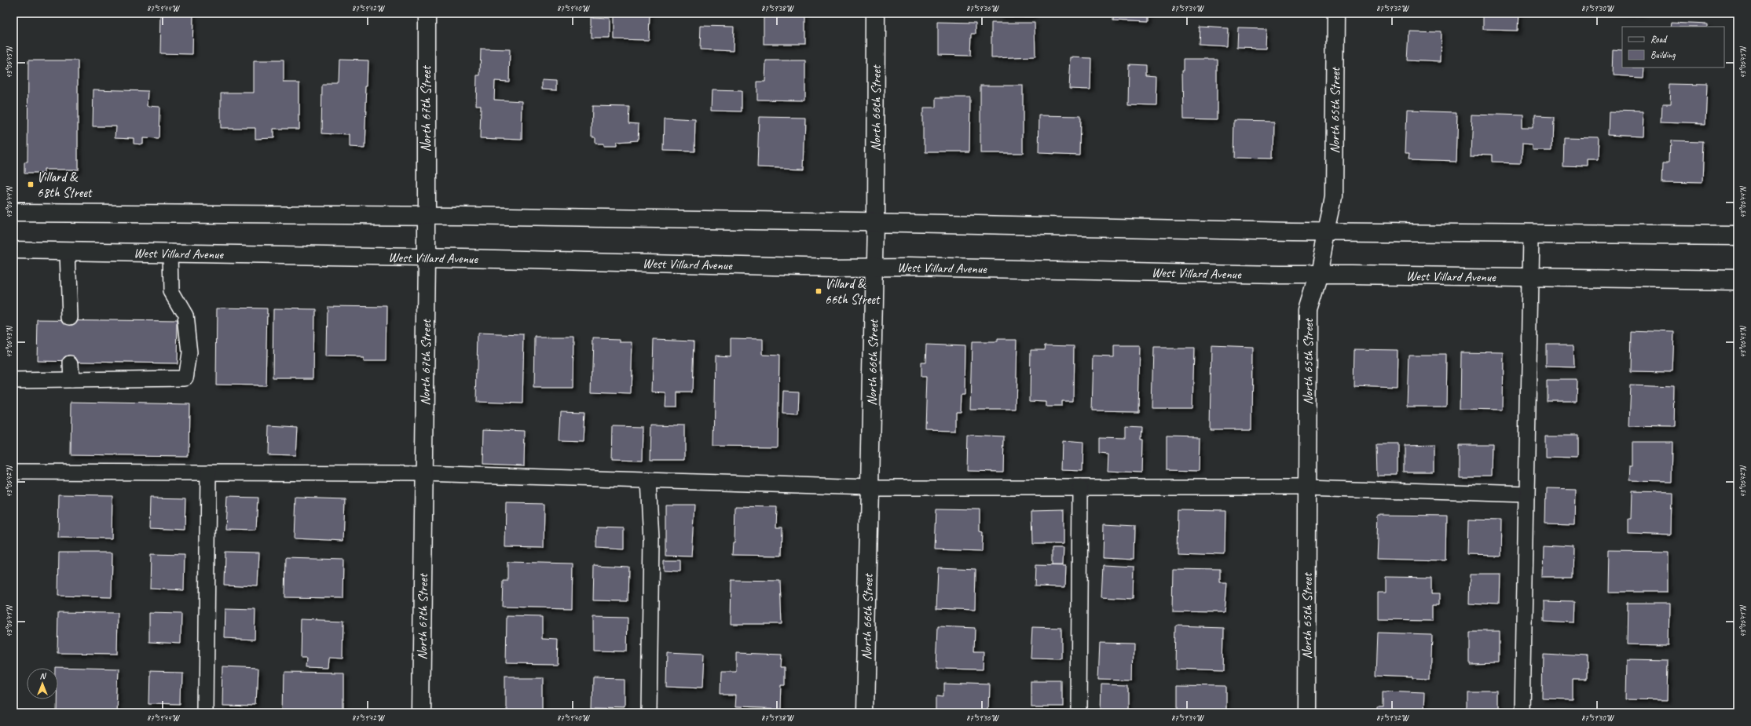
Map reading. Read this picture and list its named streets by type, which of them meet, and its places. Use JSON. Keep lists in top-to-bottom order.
{
  "streets": {
    "street": [
      "North 67th Street",
      "North 66th Street",
      "North 65th Street",
      "West Villard Avenue"
    ]
  },
  "crossings": [
    ["North 67th Street", "West Villard Avenue"],
    ["North 66th Street", "West Villard Avenue"],
    ["North 65th Street", "West Villard Avenue"]
  ],
  "places": {
    "transit": ["Villard & 68th Street", "Villard & 66th Street"]
  },
  "legend": ["Road", "Building"],
  "north": "top",
  "coordinates": [
    "87°59'44\"W",
    "87°59'42\"W",
    "87°59'40\"W",
    "87°59'38\"W",
    "87°59'36\"W",
    "87°59'34\"W",
    "87°59'32\"W",
    "87°59'30\"W",
    "43°06'45\"N",
    "43°06'44\"N",
    "43°06'43\"N",
    "43°06'42\"N",
    "43°06'41\"N"
  ]
}
